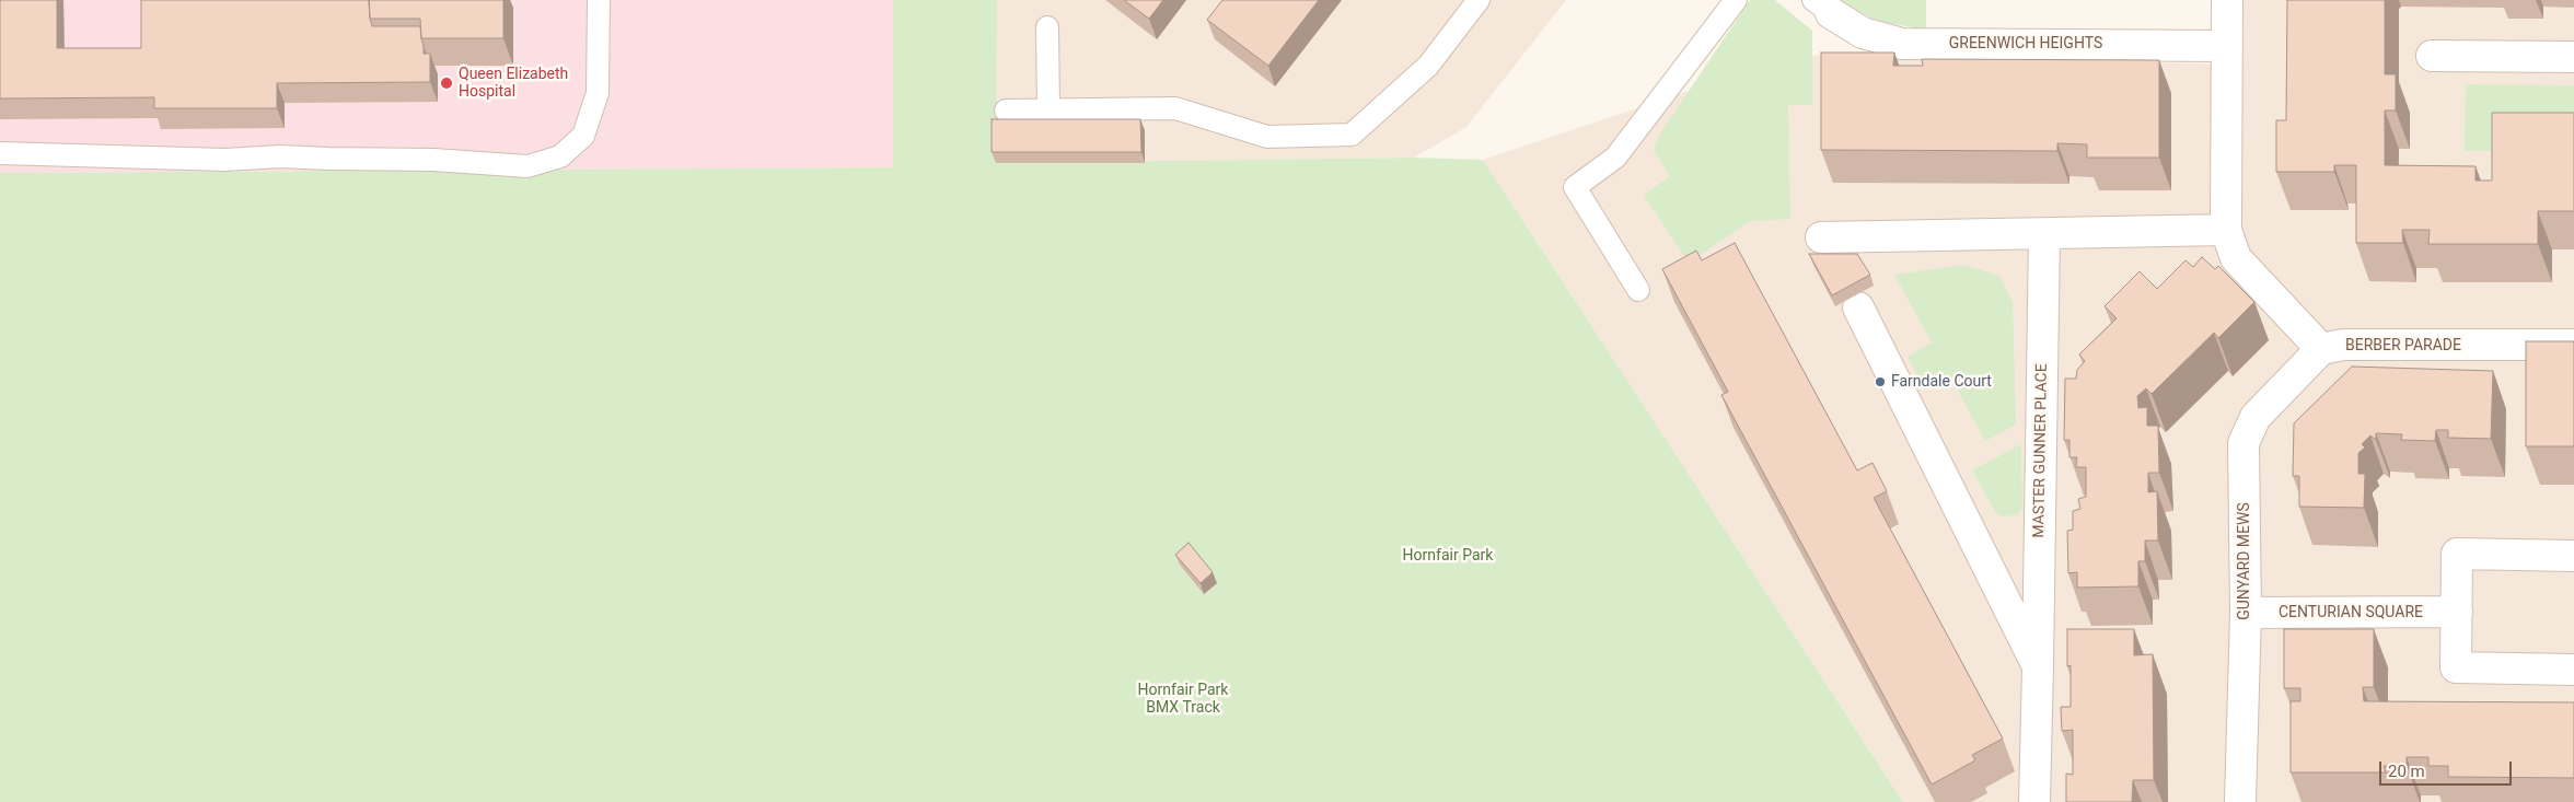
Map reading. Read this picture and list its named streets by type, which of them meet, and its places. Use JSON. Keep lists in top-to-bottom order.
{
  "streets": {
    "street": [
      "GREENWICH HEIGHTS",
      "BERBER PARADE",
      "MASTER GUNNER PLACE",
      "GUNYARD MEWS",
      "CENTURIAN SQUARE"
    ]
  },
  "crossings": [
    ["BERBER PARADE", "GUNYARD MEWS"],
    ["GUNYARD MEWS", "CENTURIAN SQUARE"]
  ],
  "parks": ["Hornfair Park", "Hornfair Park BMX Track"],
  "places": ["Queen Elizabeth Hospital", "Farndale Court"],
  "scale_bar": "20 m"
}
